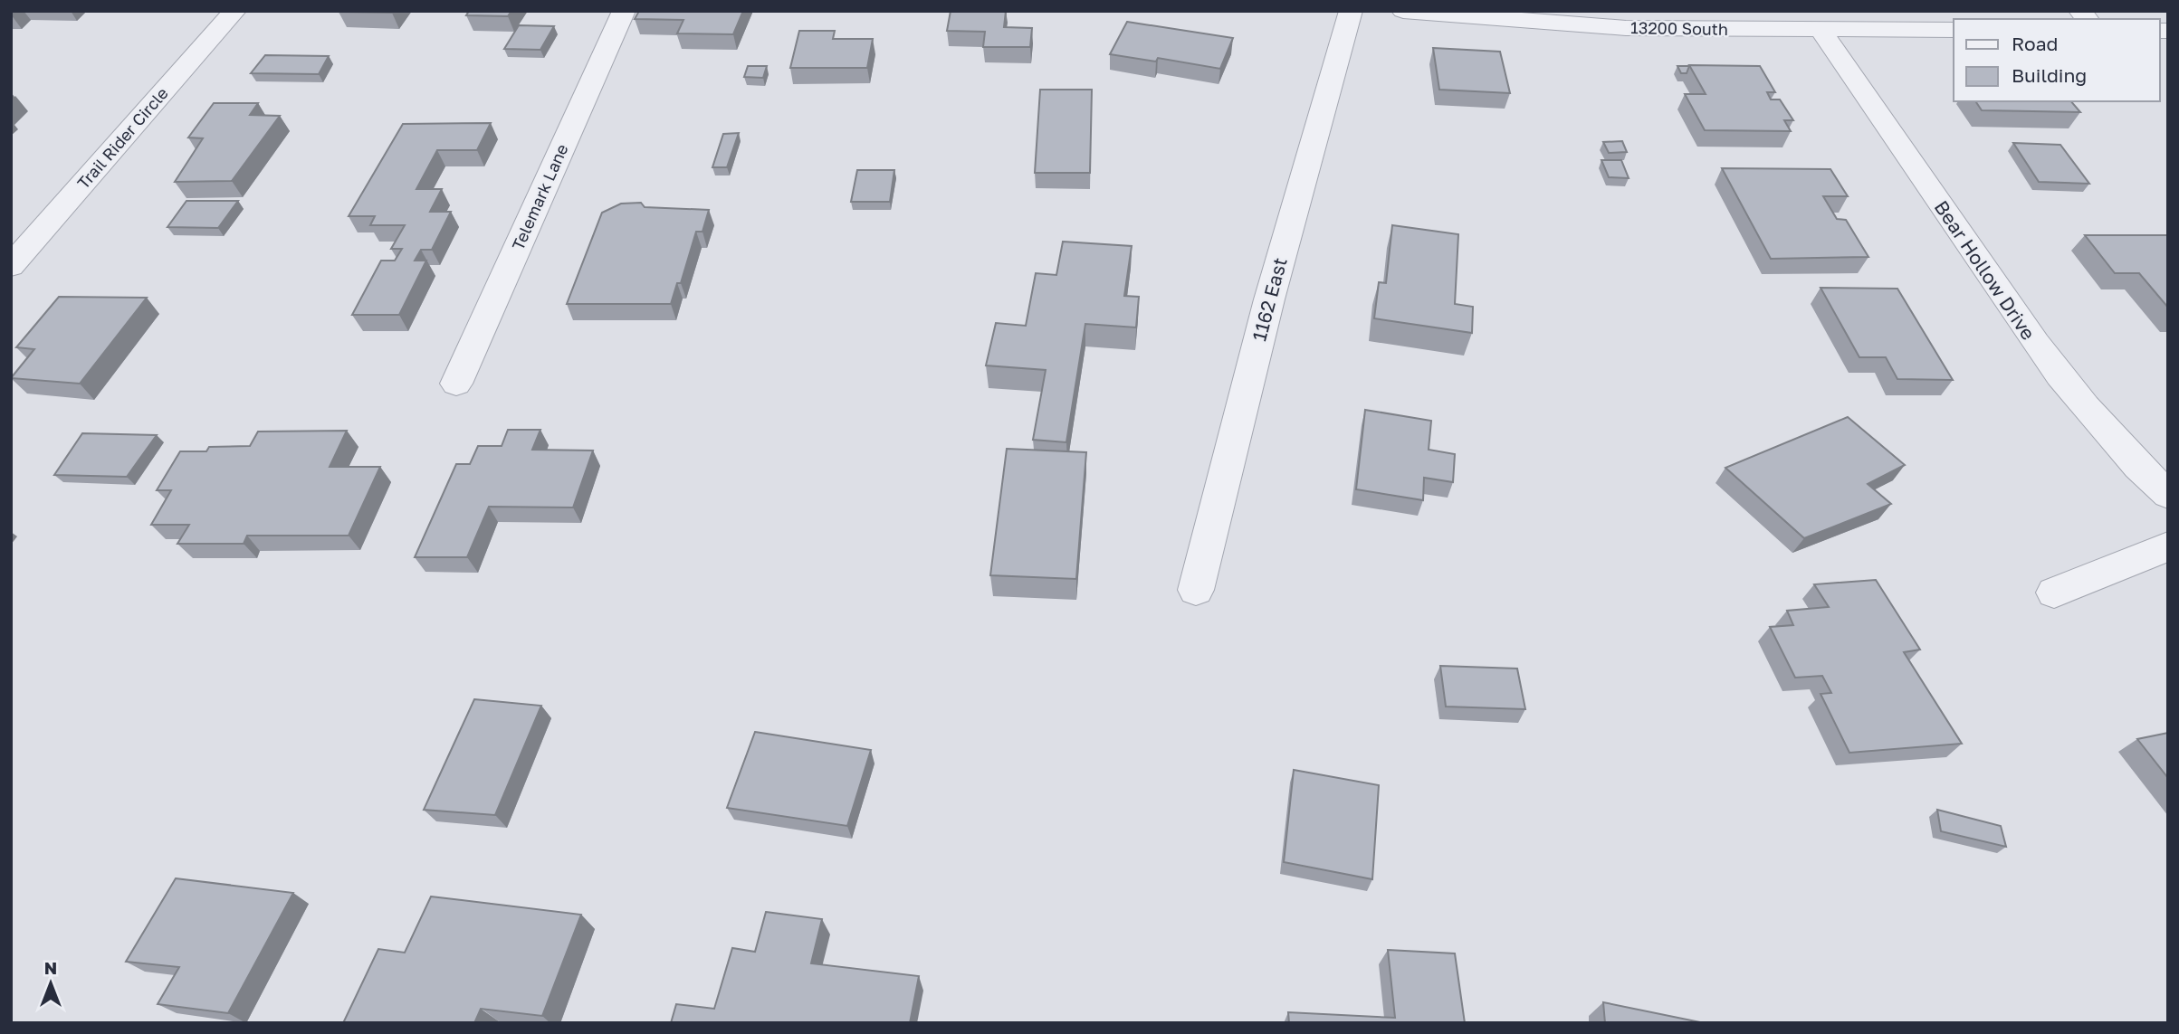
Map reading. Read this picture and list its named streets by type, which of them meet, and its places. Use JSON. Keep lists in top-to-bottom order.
{
  "streets": {
    "street": [
      "13200 South",
      "Trail Rider Circle",
      "Telemark Lane",
      "Bear Hollow Drive",
      "1162 East"
    ]
  },
  "crossings": [
    ["13200 South", "Bear Hollow Drive"]
  ],
  "legend": ["Road", "Building"],
  "north": "top"
}
